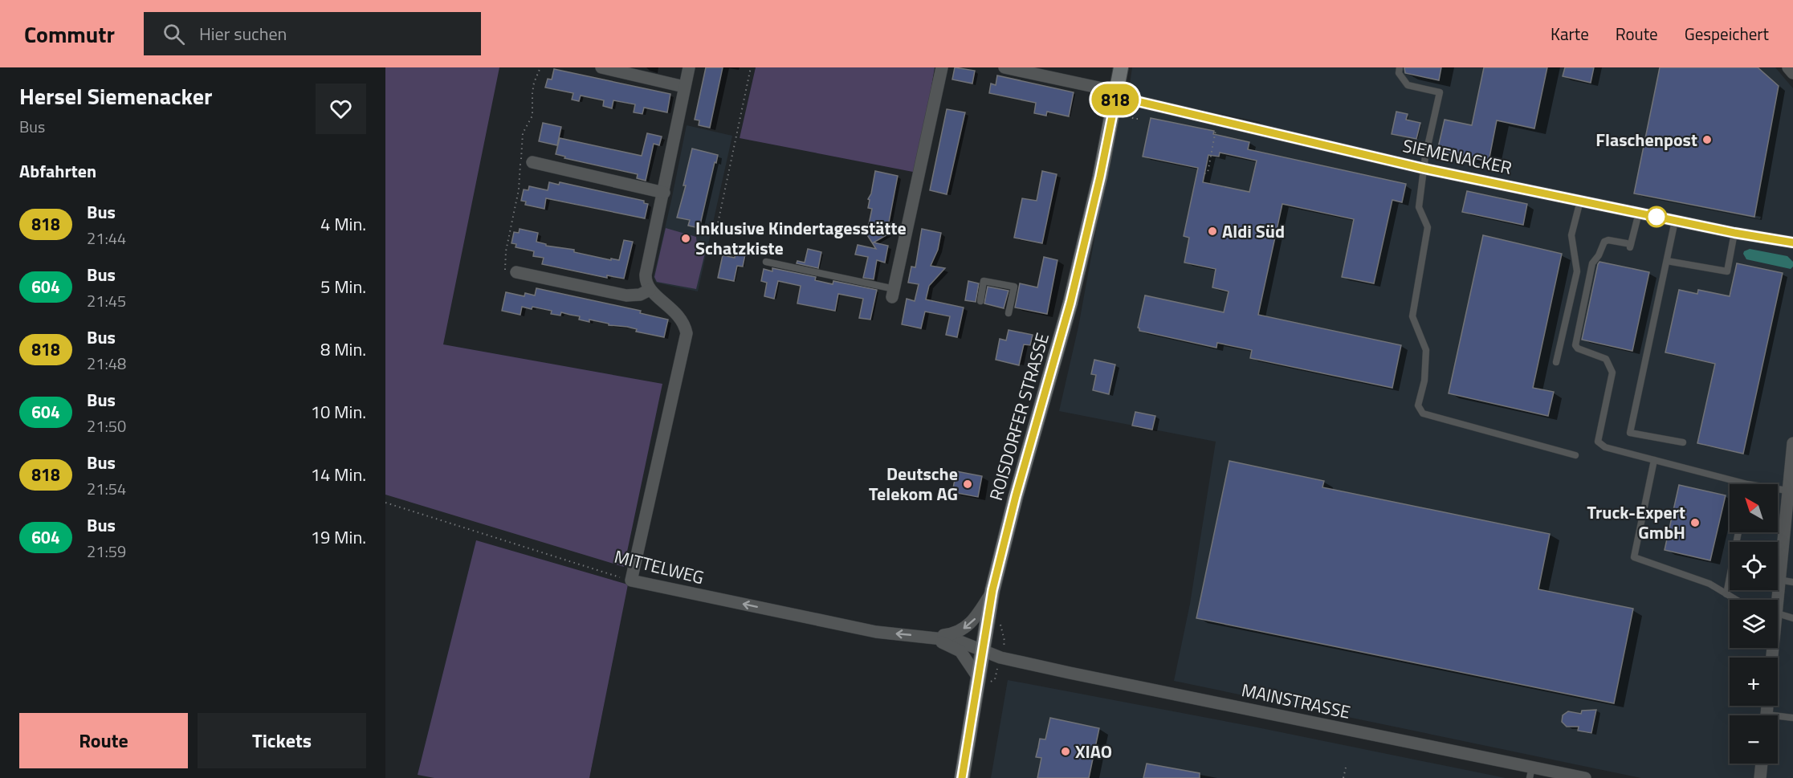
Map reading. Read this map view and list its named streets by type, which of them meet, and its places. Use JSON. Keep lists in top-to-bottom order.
{
  "streets": {
    "main road": ["ROISDORFER STRASSE"],
    "street": ["SIEMENACKER", "MITTELWEG", "MAINSTRASSE"]
  },
  "crossings": [
    ["SIEMENACKER", "ROISDORFER STRASSE"],
    ["ROISDORFER STRASSE", "MITTELWEG"],
    ["MITTELWEG", "MAINSTRASSE"]
  ],
  "one_way": ["MITTELWEG"],
  "places": [
    "Flaschenpost",
    "Aldi Süd",
    "Inklusive Kindertagesstätte Schatzkiste",
    "Deutsche Telekom AG",
    "Truck-Expert GmbH",
    "XIAO"
  ],
  "lines": ["bus line 818"],
  "north": "top left",
  "page": {
    "header": "Commutr",
    "search": "Hier suchen",
    "nav": ["Karte", "Route", "Gespeichert"],
    "heading": [
      ["Hersel Siemenacker", "Bus"],
      "Abfahrten"
    ],
    "on_map": "818",
    "list": [
      {
        "mark": "818",
        "name": "Bus",
        "note": "21:44",
        "value": "4 Min."
      },
      {
        "mark": "604",
        "name": "Bus",
        "note": "21:45",
        "value": "5 Min."
      },
      {
        "mark": "818",
        "name": "Bus",
        "note": "21:48",
        "value": "8 Min."
      },
      {
        "mark": "604",
        "name": "Bus",
        "note": "21:50",
        "value": "10 Min."
      },
      {
        "mark": "818",
        "name": "Bus",
        "note": "21:54",
        "value": "14 Min."
      },
      {
        "mark": "604",
        "name": "Bus",
        "note": "21:59",
        "value": "19 Min."
      }
    ],
    "map_buttons": ["+", "−"],
    "buttons": ["Route", "Tickets"]
  }
}
